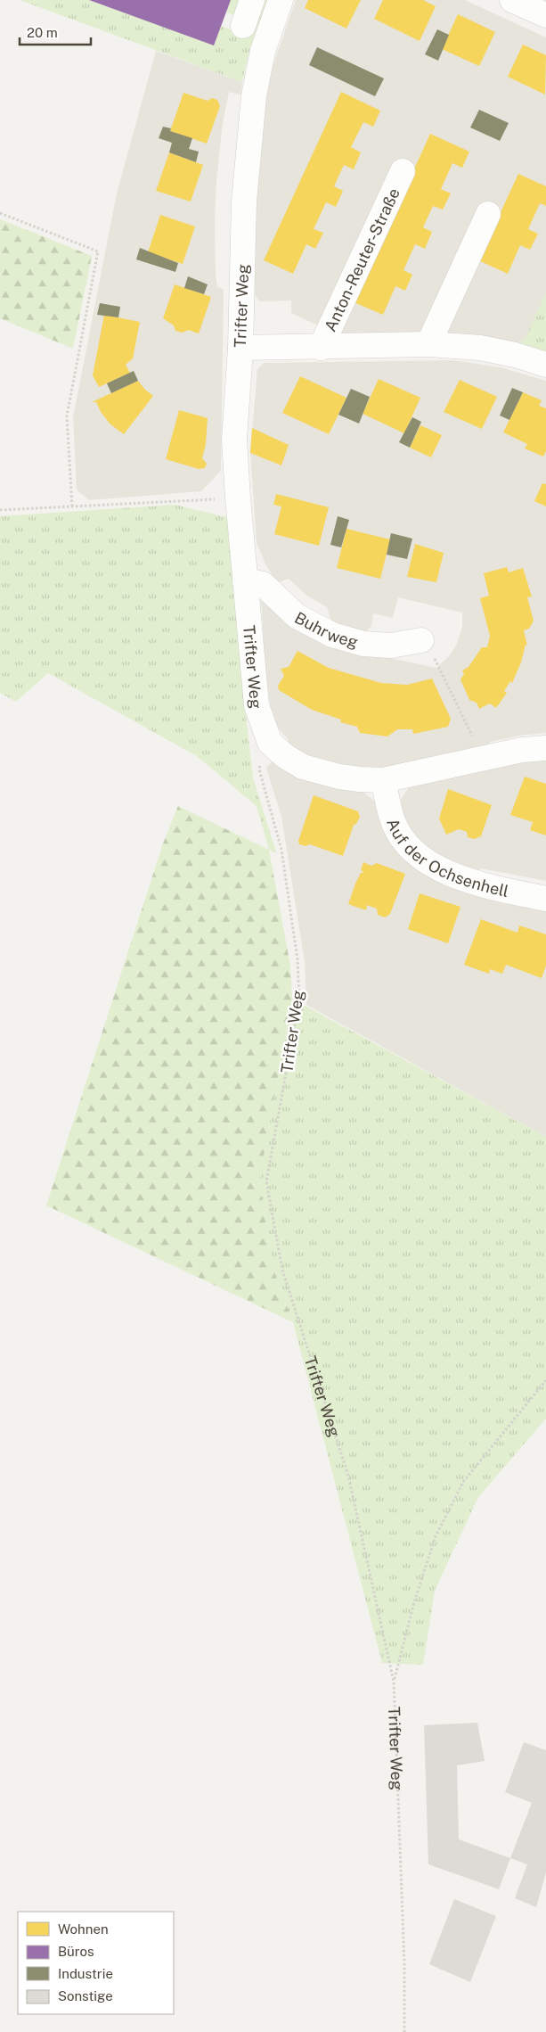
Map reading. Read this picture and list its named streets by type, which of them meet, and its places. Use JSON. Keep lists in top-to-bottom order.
{
  "streets": {
    "street": [
      "Anton-Reuter-Straße",
      "Trifter Weg",
      "Buhrweg",
      "Auf der Ochsenhell"
    ]
  },
  "crossings": [
    ["Anton-Reuter-Straße", "Trifter Weg"],
    ["Trifter Weg", "Buhrweg"]
  ],
  "legend": [
    "Wohnen",
    "Büros",
    "Industrie",
    "Sonstige"
  ],
  "scale_bar": "20 m"
}
